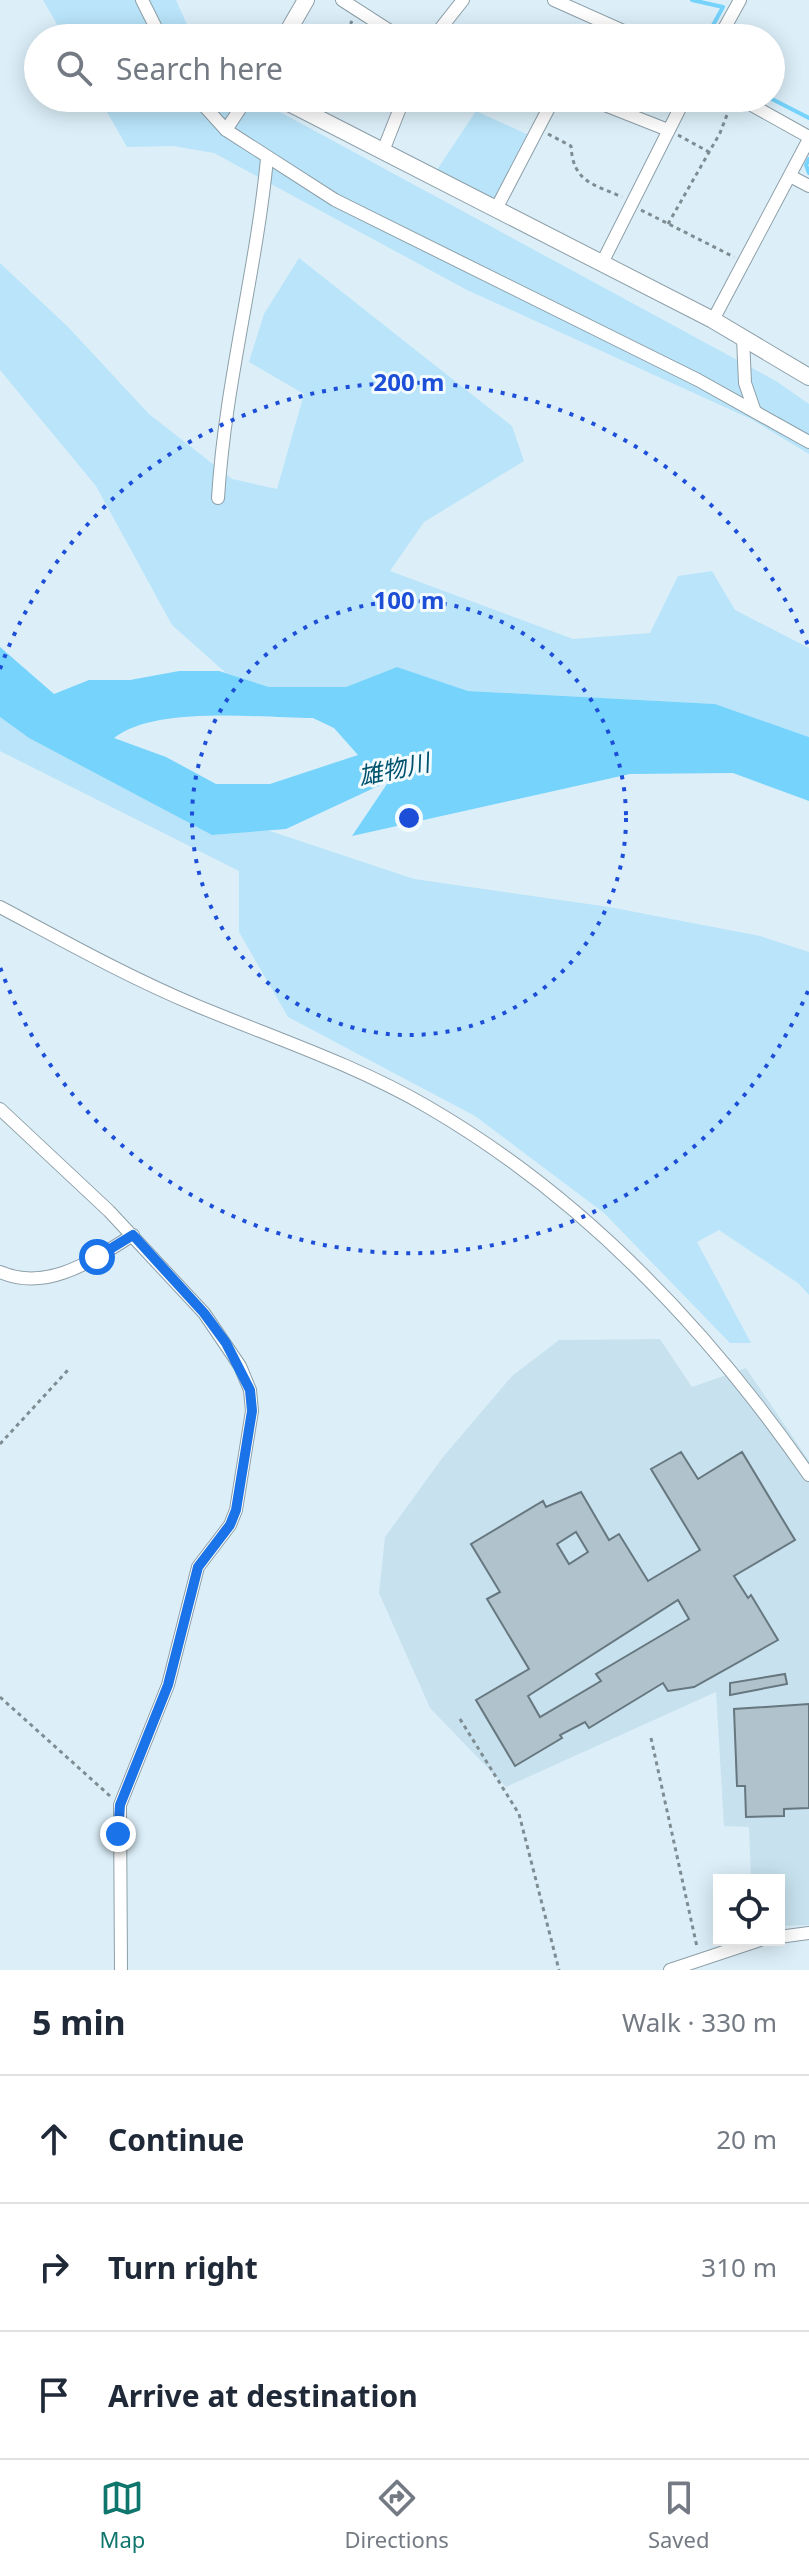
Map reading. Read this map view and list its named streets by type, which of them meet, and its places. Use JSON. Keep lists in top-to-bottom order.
{
  "water": ["雄物川"],
  "page": {
    "search": "Search here",
    "heading": ["5 min", "Walk · 330 m"],
    "list": [
      ["Continue", "20 m"],
      ["Turn right", "310 m"],
      "Arrive at destination"
    ],
    "nav": ["Map", "Directions", "Saved"]
  },
  "rings": ["200 m", "100 m"]
}
